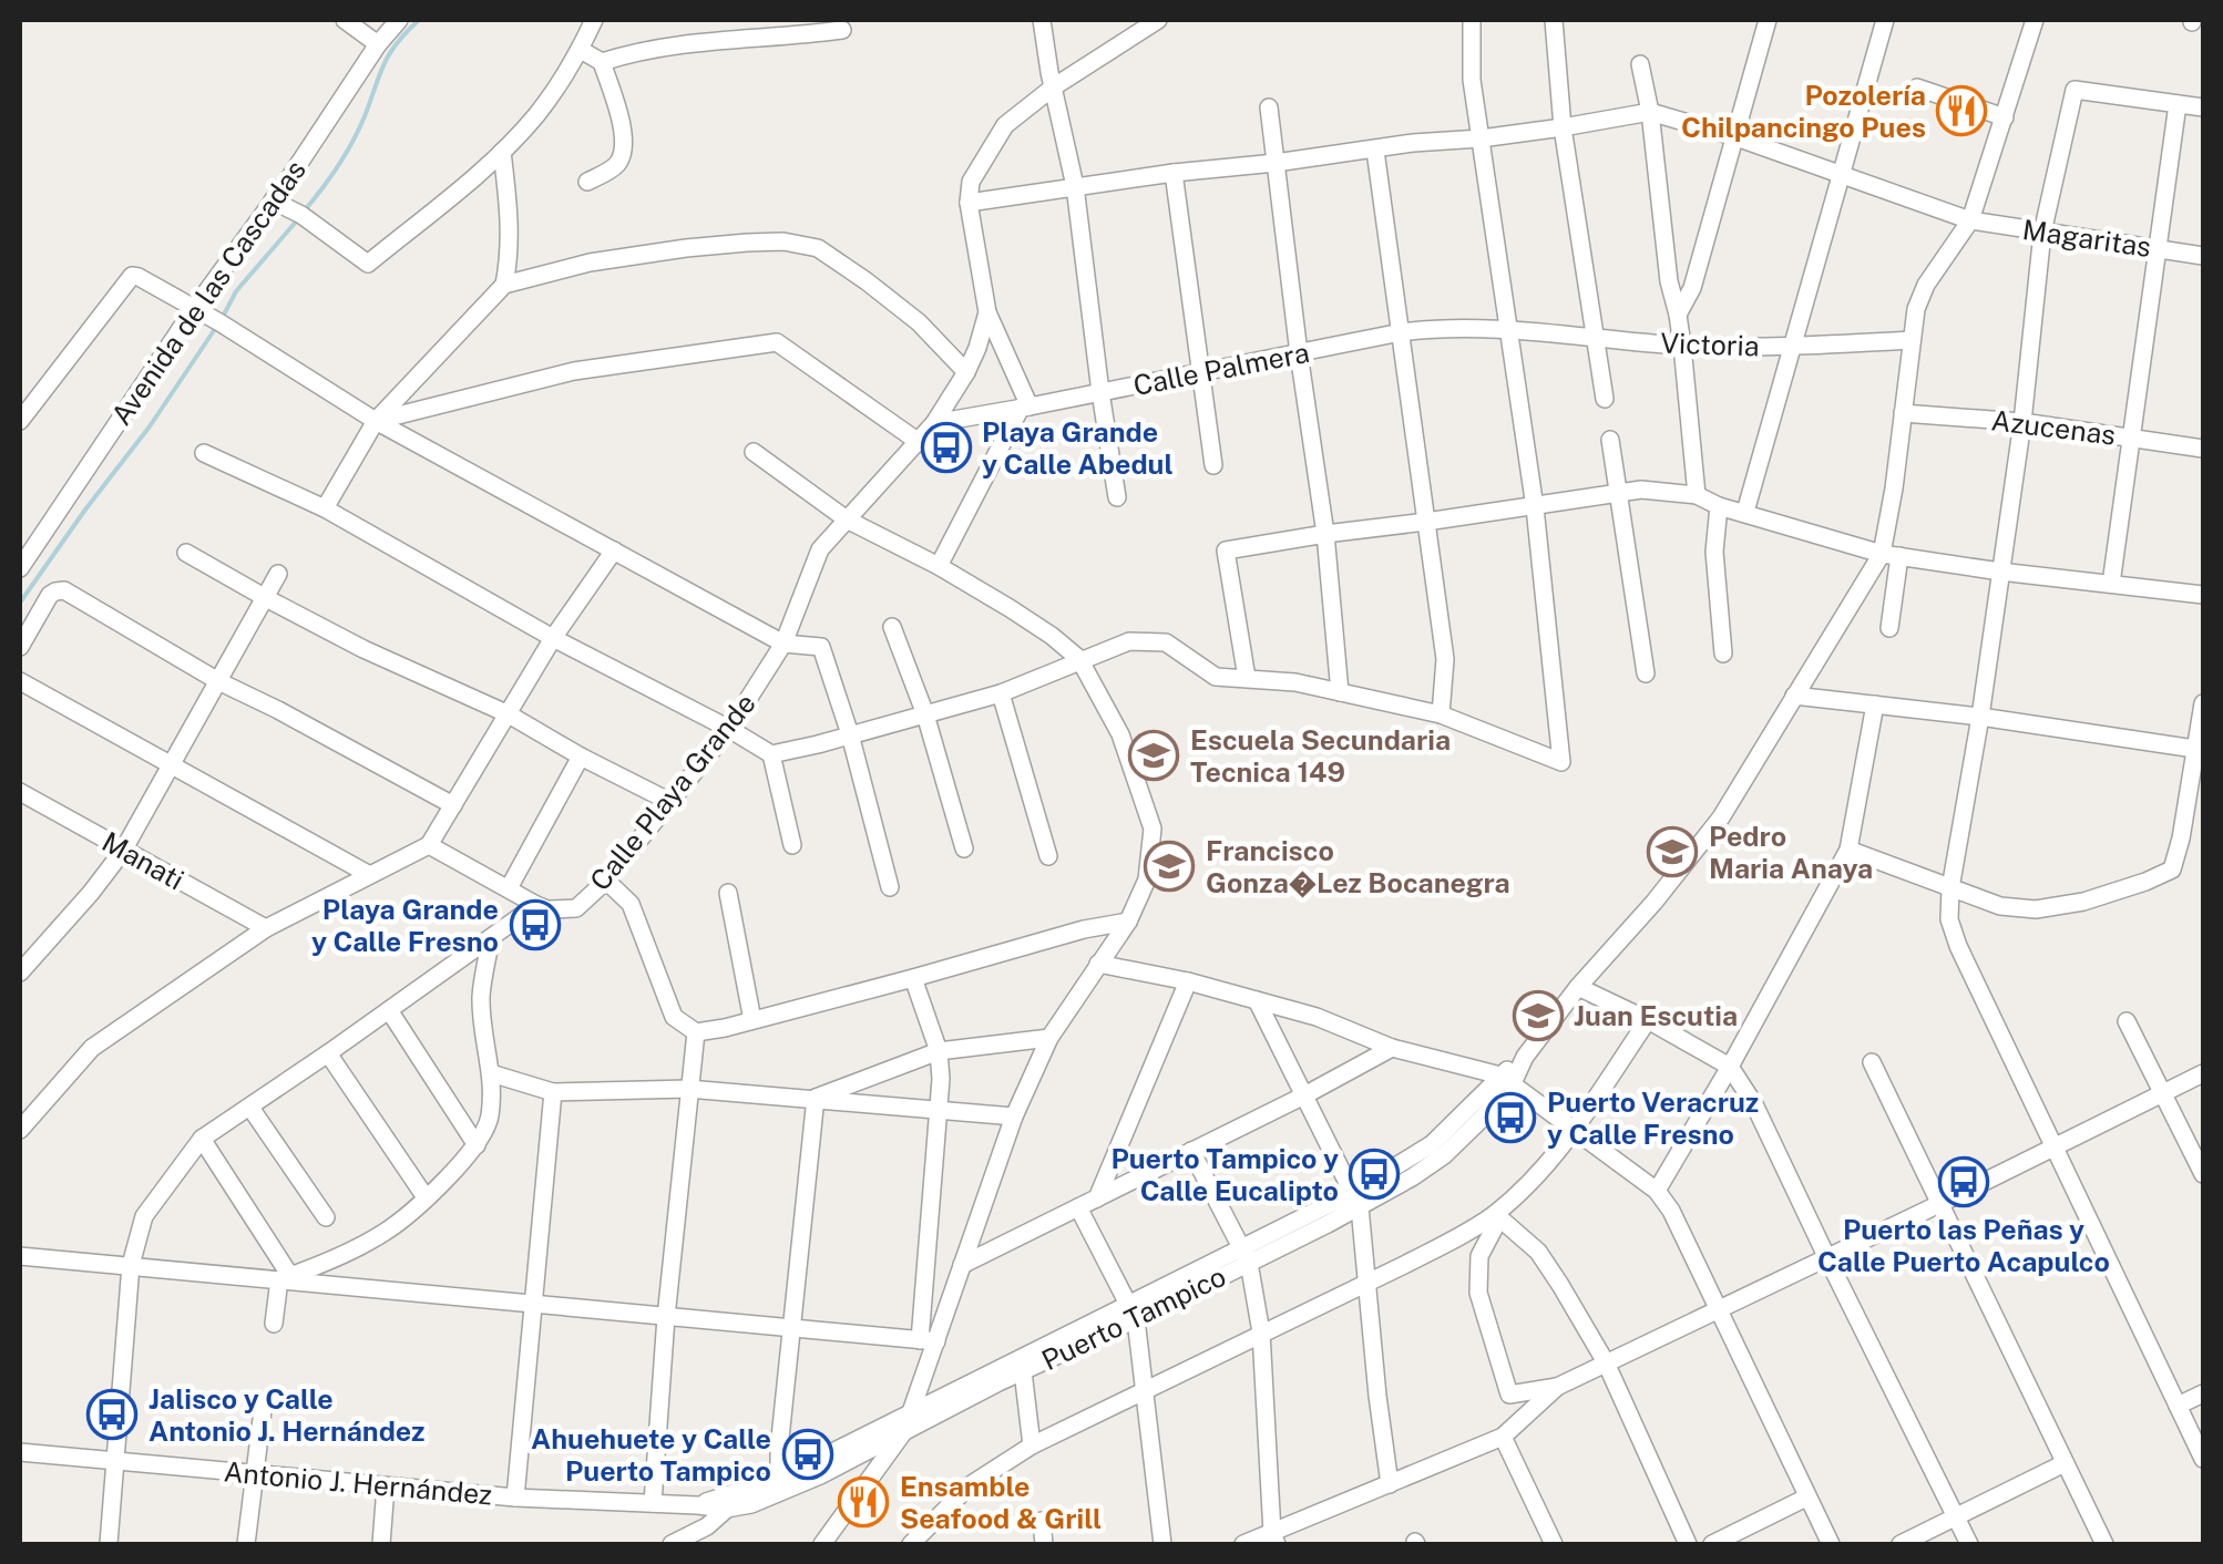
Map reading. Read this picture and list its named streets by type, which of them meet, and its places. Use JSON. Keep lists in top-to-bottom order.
{
  "streets": {
    "street": [
      "Magaritas",
      "Avenida de las Cascadas",
      "Victoria",
      "Calle Palmera",
      "Azucenas",
      "Calle Playa Grande",
      "Manati",
      "Puerto Tampico",
      "Antonio J. Hernández"
    ]
  },
  "crossings": [
    ["Victoria", "Calle Palmera"],
    ["Calle Palmera", "Calle Playa Grande"],
    ["Puerto Tampico", "Antonio J. Hernández"]
  ],
  "places": {
    "restaurant": ["Pozolería Chilpancingo Pues", "Ensamble Seafood & Grill"],
    "bus stop": [
      "Playa Grande y Calle Abedul",
      "Playa Grande y Calle Fresno",
      "Puerto Veracruz y Calle Fresno",
      "Puerto Tampico y Calle Eucalipto",
      "Puerto las Peñas y Calle Puerto Acapulco",
      "Jalisco y Calle Antonio J. Hernández",
      "Ahuehuete y Calle Puerto Tampico"
    ],
    "school or university": [
      "Escuela Secundaria Tecnica 149",
      "Pedro Maria Anaya",
      "Francisco Gonza�Lez Bocanegra",
      "Juan Escutia"
    ]
  }
}
